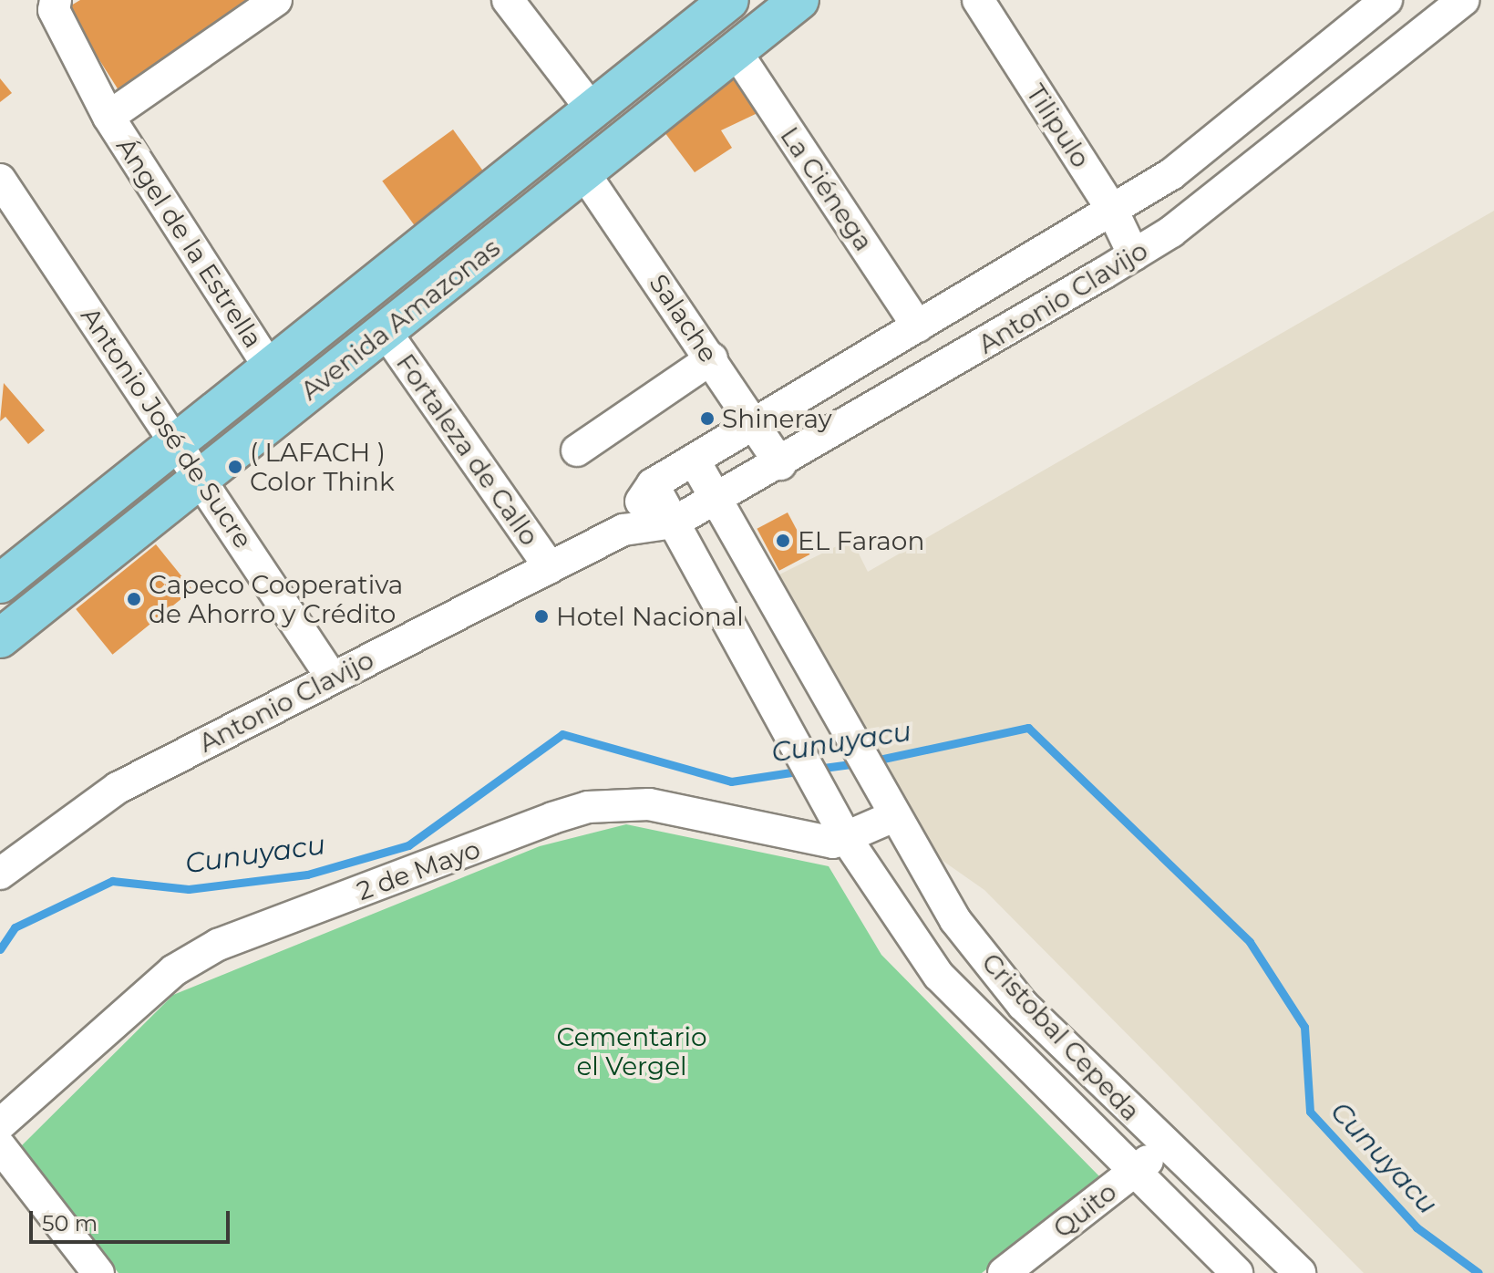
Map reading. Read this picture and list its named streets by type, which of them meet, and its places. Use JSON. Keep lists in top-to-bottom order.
{
  "streets": {
    "main road": ["Avenida Amazonas"],
    "street": [
      "Tilipulo",
      "La Ciénega",
      "Ángel de la Estrella",
      "Antonio Clavijo",
      "Salache",
      "Antonio José de Sucre",
      "Fortaleza de Callo",
      "2 de Mayo",
      "Cristobal Cepeda",
      "Quito"
    ]
  },
  "crossings": [
    ["Tilipulo", "Antonio Clavijo"],
    ["La Ciénega", "Antonio Clavijo"],
    ["La Ciénega", "Avenida Amazonas"],
    ["Ángel de la Estrella", "Avenida Amazonas"],
    ["Antonio Clavijo", "Salache"],
    ["Antonio Clavijo", "Antonio José de Sucre"],
    ["Antonio Clavijo", "Fortaleza de Callo"],
    ["Antonio Clavijo", "Cristobal Cepeda"],
    ["Salache", "Avenida Amazonas"],
    ["Avenida Amazonas", "Antonio José de Sucre"],
    ["Avenida Amazonas", "Fortaleza de Callo"],
    ["2 de Mayo", "Cristobal Cepeda"],
    ["Cristobal Cepeda", "Quito"]
  ],
  "water": ["Cunuyacu"],
  "parks": ["Cementario el Vergel"],
  "places": [
    "Shineray",
    "( LAFACH ) Color Think",
    "EL Faraon",
    "Capeco Cooperativa de Ahorro y Crédito",
    "Hotel Nacional"
  ],
  "scale_bar": "50 m"
}
